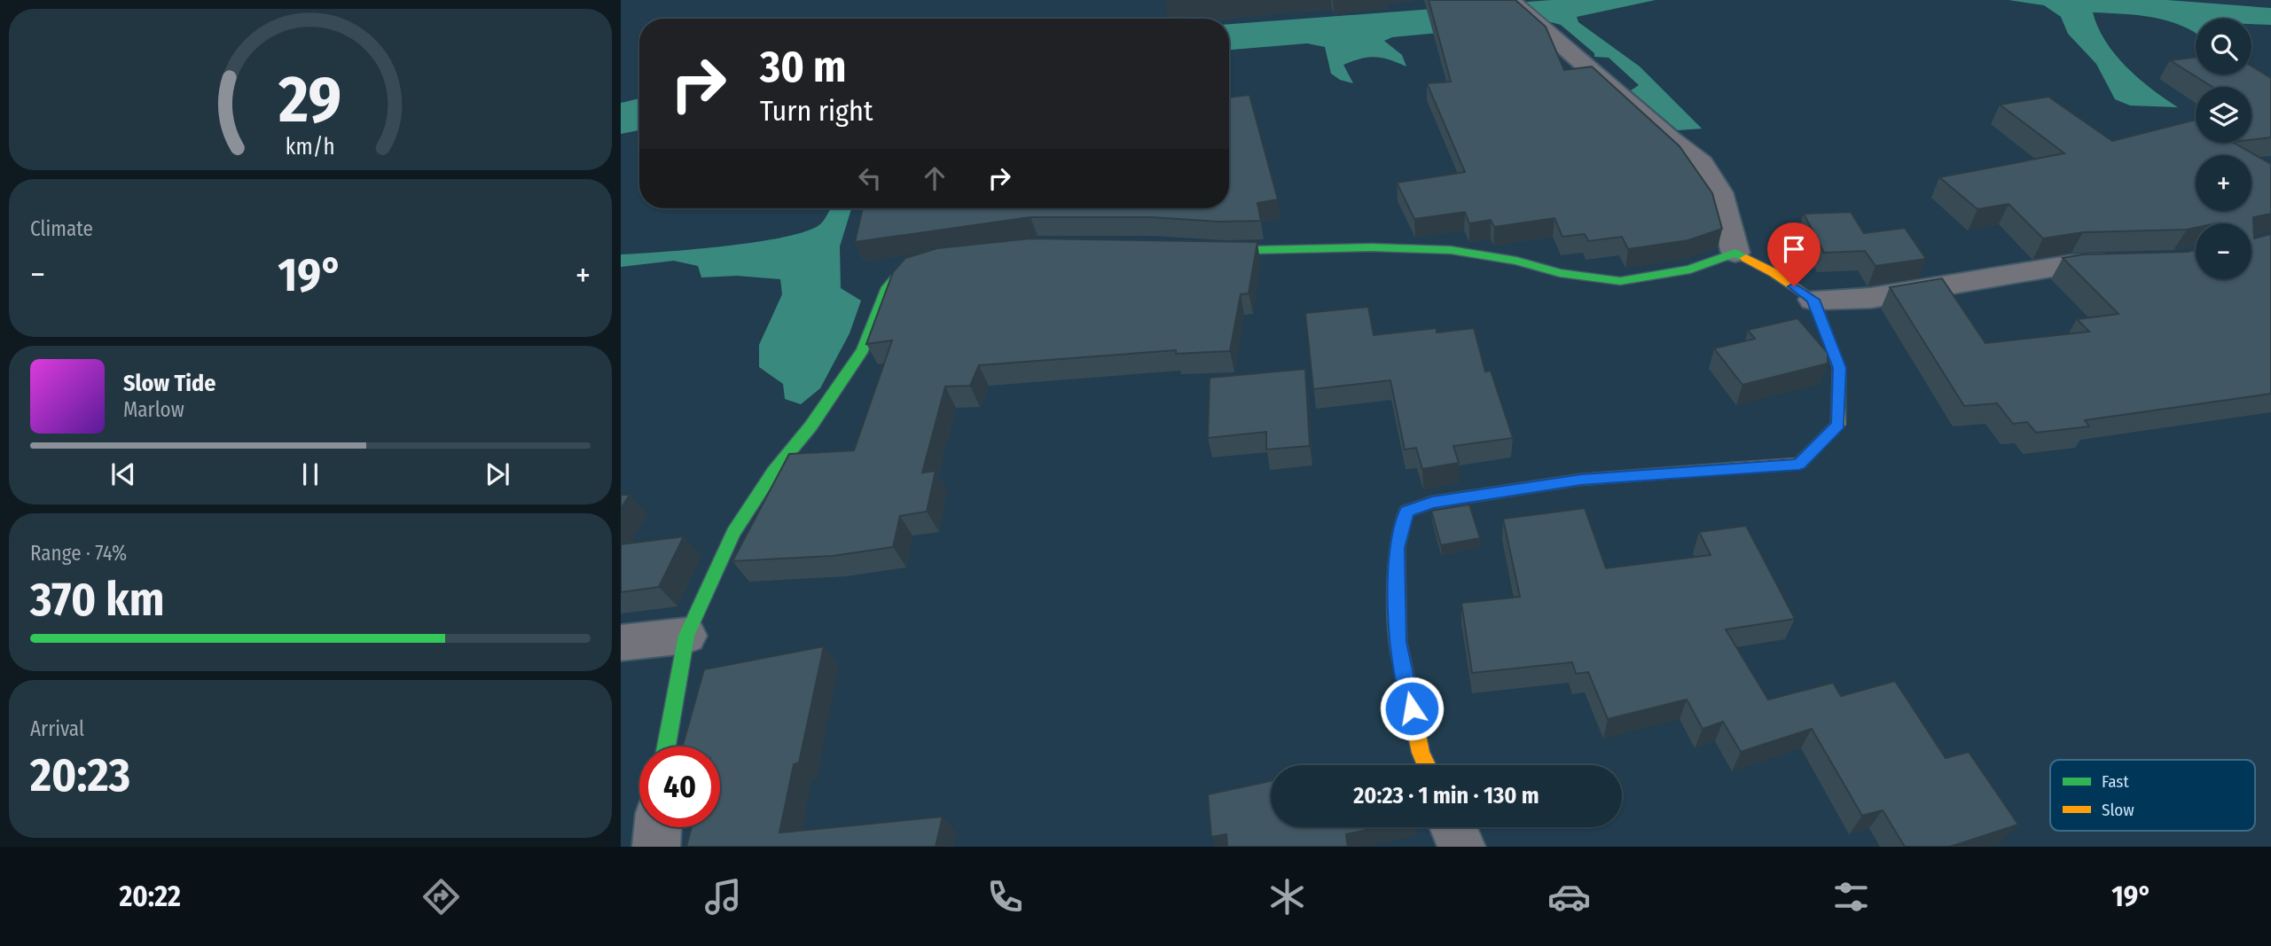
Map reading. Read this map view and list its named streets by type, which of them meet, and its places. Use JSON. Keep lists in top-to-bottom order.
{
  "legend": ["Fast", "Slow"],
  "page": {
    "map_buttons": ["+", "−"],
    "turn": ["30 m", "Turn right"],
    "tile": [
      "Climate",
      ["Range · 74%", "370 km"],
      ["Arrival", "20:23"]
    ],
    "heat": ["−", "19°", "+"],
    "song": ["Slow Tide", "Marlow"],
    "limit": "40",
    "trip": "20:23 · 1 min · 130 m",
    "tabs": ["20:22", "19°"],
    "gauge": ["29", "km/h"]
  }
}
